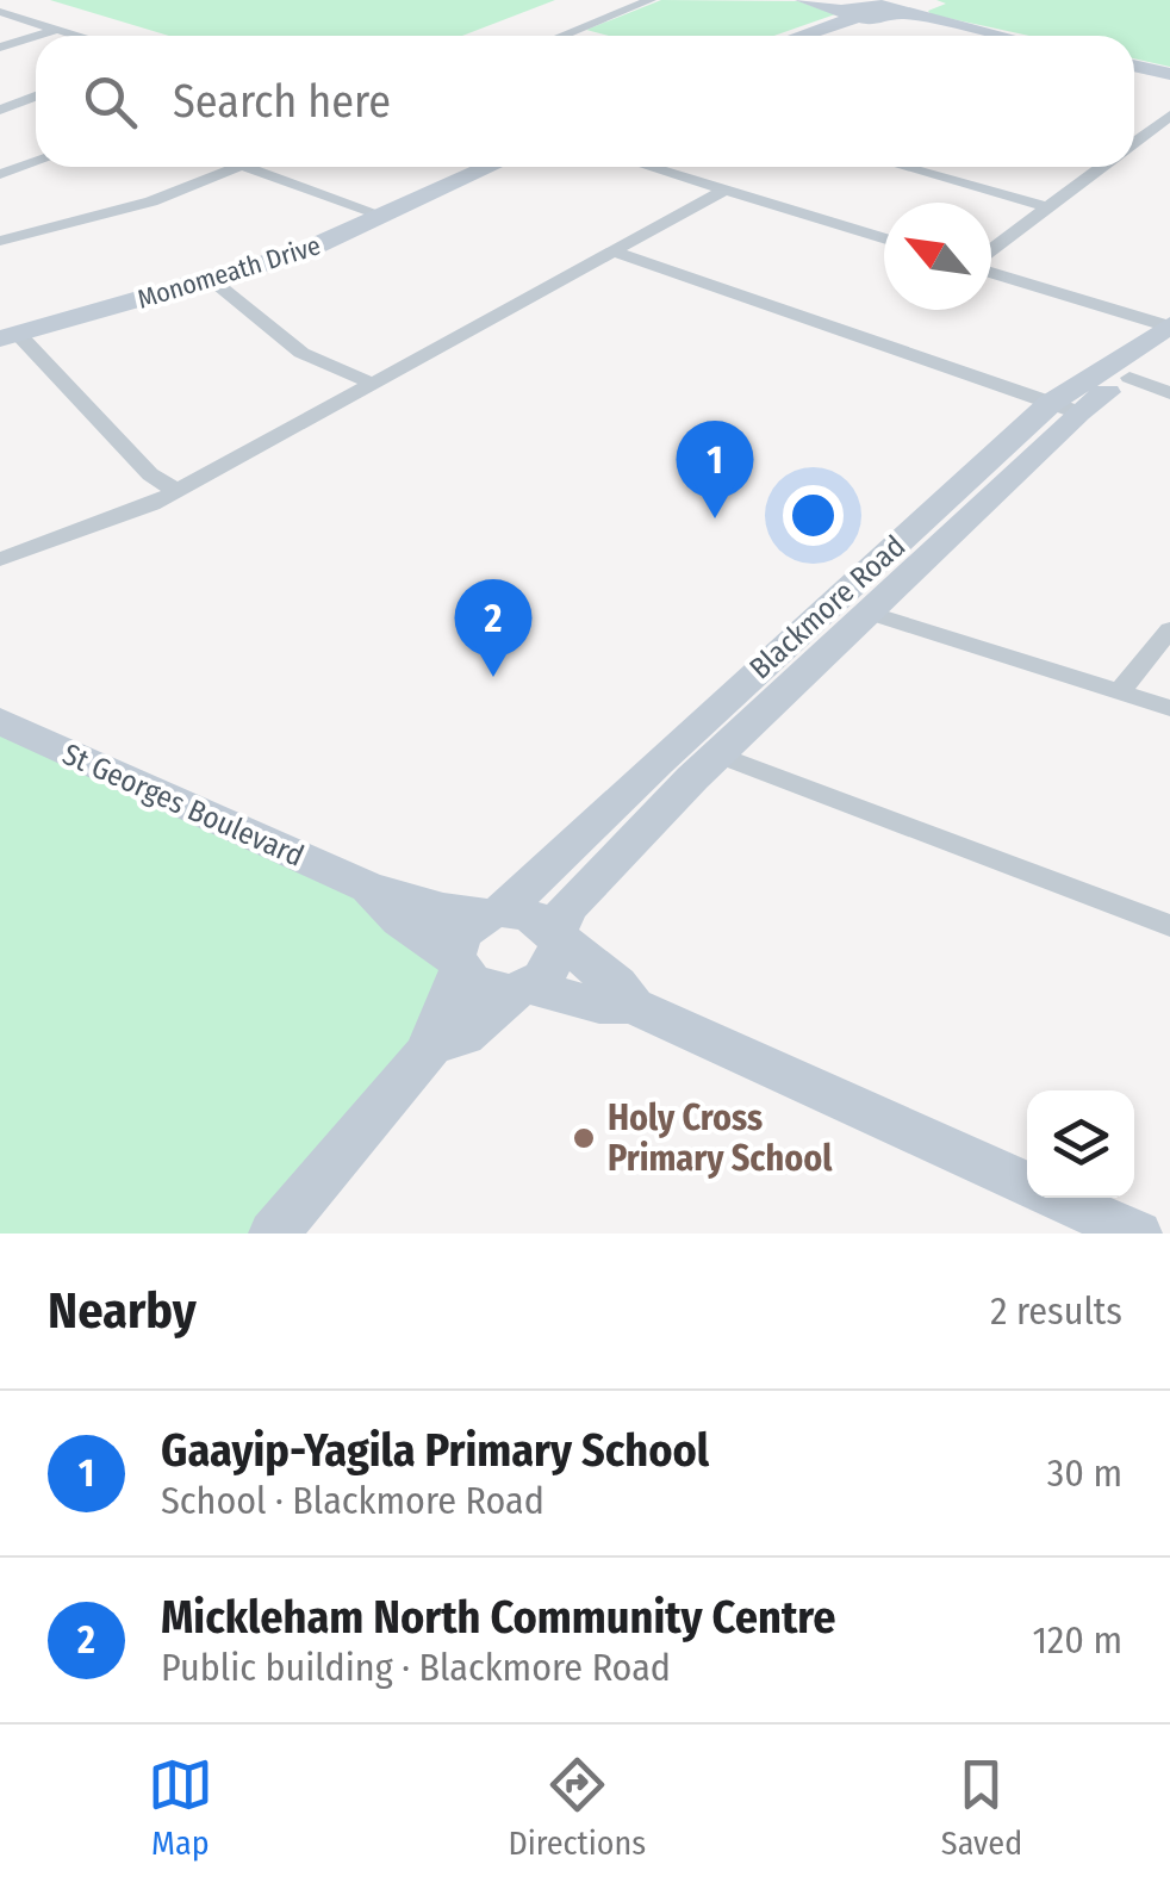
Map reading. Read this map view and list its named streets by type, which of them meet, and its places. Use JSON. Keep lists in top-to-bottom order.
{
  "streets": {
    "street": ["Monomeath Drive", "Blackmore Road", "St Georges Boulevard"]
  },
  "crossings": [
    ["Blackmore Road", "St Georges Boulevard"]
  ],
  "places": ["Holy Cross Primary School"],
  "north": "top left",
  "page": {
    "search": "Search here",
    "pins": ["1", "2"],
    "heading": ["Nearby", "2 results"],
    "list": [
      {
        "mark": "1",
        "name": "Gaayip-Yagila Primary School",
        "note": "School · Blackmore Road",
        "value": "30 m"
      },
      {
        "mark": "2",
        "name": "Mickleham North Community Centre",
        "note": "Public building · Blackmore Road",
        "value": "120 m"
      }
    ],
    "nav": ["Map", "Directions", "Saved"]
  }
}
